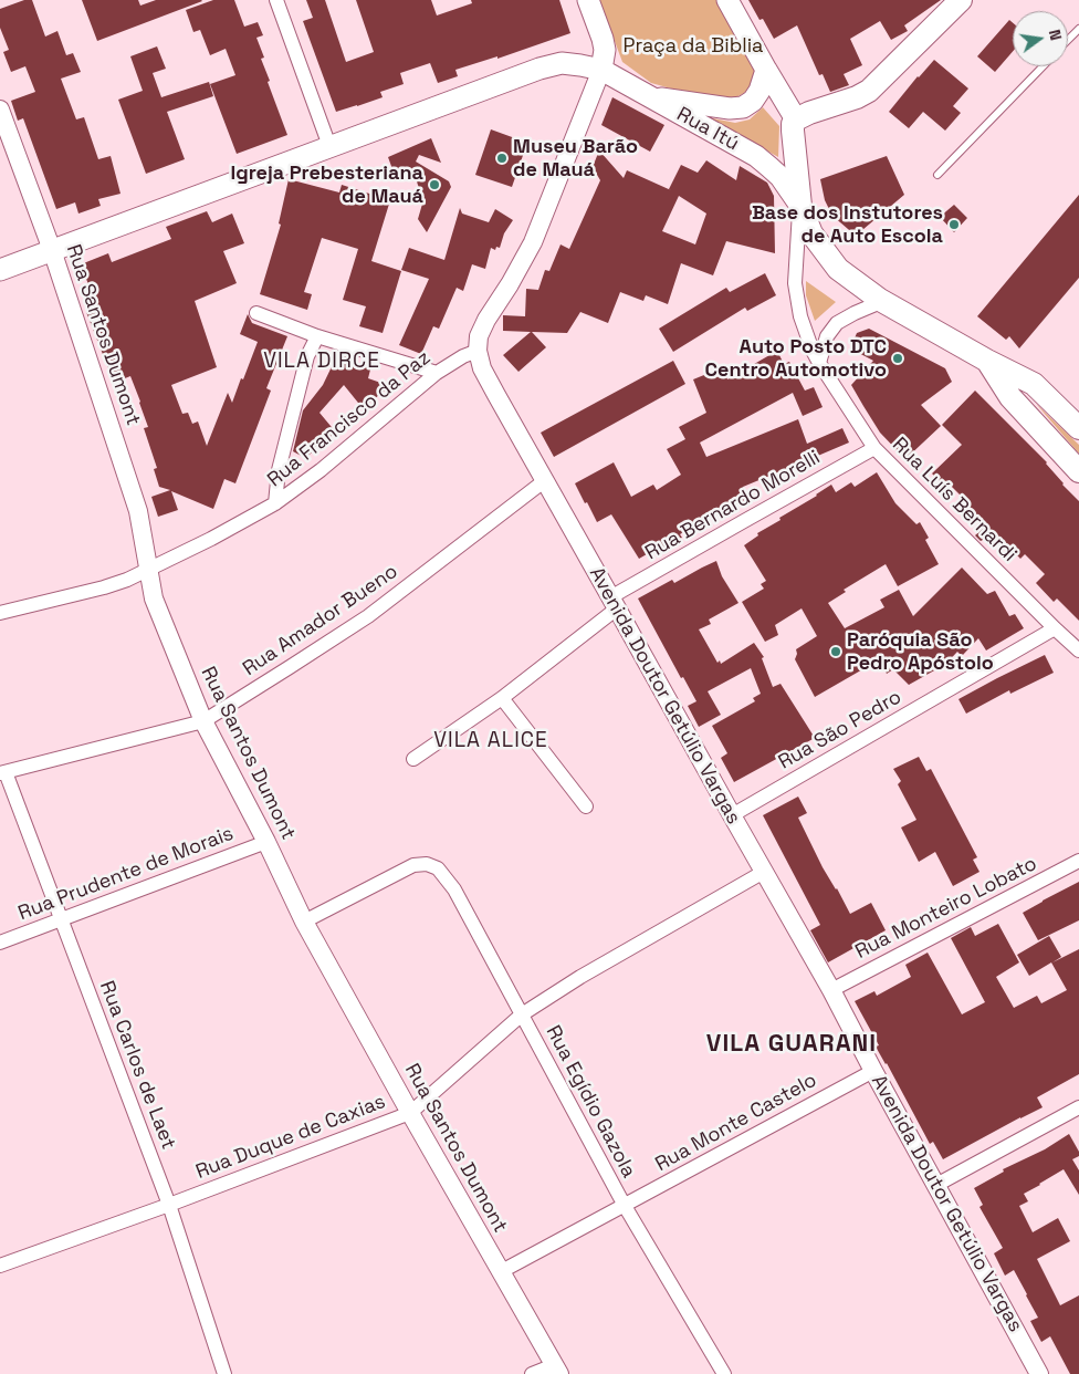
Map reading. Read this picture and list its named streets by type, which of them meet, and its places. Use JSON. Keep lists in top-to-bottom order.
{
  "streets": {
    "main road": ["Rua Itú"],
    "street": [
      "Rua Santos Dumont",
      "Rua Francisco da Paz",
      "Rua Luís Bernardi",
      "Rua Bernardo Morelli",
      "Rua Amador Bueno",
      "Avenida Doutor Getúlio Vargas",
      "Rua São Pedro",
      "Rua Prudente de Morais",
      "Rua Monteiro Lobato",
      "Rua Carlos de Laet",
      "Rua Egídio Gazola",
      "Rua Monte Castelo",
      "Rua Duque de Caxias"
    ]
  },
  "crossings": [
    ["Rua Itú", "Rua Santos Dumont"],
    ["Rua Itú", "Rua Luís Bernardi"],
    ["Rua Santos Dumont", "Rua Francisco da Paz"],
    ["Rua Santos Dumont", "Rua Amador Bueno"],
    ["Rua Santos Dumont", "Rua Prudente de Morais"],
    ["Rua Santos Dumont", "Rua Egídio Gazola"],
    ["Rua Santos Dumont", "Rua Monte Castelo"],
    ["Rua Santos Dumont", "Rua Duque de Caxias"],
    ["Rua Francisco da Paz", "Avenida Doutor Getúlio Vargas"],
    ["Rua Luís Bernardi", "Rua Bernardo Morelli"],
    ["Rua Luís Bernardi", "Rua São Pedro"],
    ["Rua Bernardo Morelli", "Avenida Doutor Getúlio Vargas"],
    ["Rua Amador Bueno", "Avenida Doutor Getúlio Vargas"],
    ["Rua Amador Bueno", "Rua Carlos de Laet"],
    ["Avenida Doutor Getúlio Vargas", "Rua São Pedro"],
    ["Avenida Doutor Getúlio Vargas", "Rua Monteiro Lobato"],
    ["Avenida Doutor Getúlio Vargas", "Rua Monte Castelo"],
    ["Avenida Doutor Getúlio Vargas", "Rua Duque de Caxias"],
    ["Rua Prudente de Morais", "Rua Carlos de Laet"],
    ["Rua Carlos de Laet", "Rua Duque de Caxias"],
    ["Rua Egídio Gazola", "Rua Monte Castelo"],
    ["Rua Egídio Gazola", "Rua Duque de Caxias"]
  ],
  "districts": ["VILA DIRCE", "VILA ALICE", "VILA GUARANI"],
  "parks": ["Praça da Biblia"],
  "places": [
    "Museu Barão de Mauá",
    "Igreja Prebesteriana de Mauá",
    "Base dos Instutores de Auto Escola",
    "Auto Posto DTC Centro Automotivo",
    "Paróquia São Pedro Apóstolo"
  ],
  "north": "right"
}
